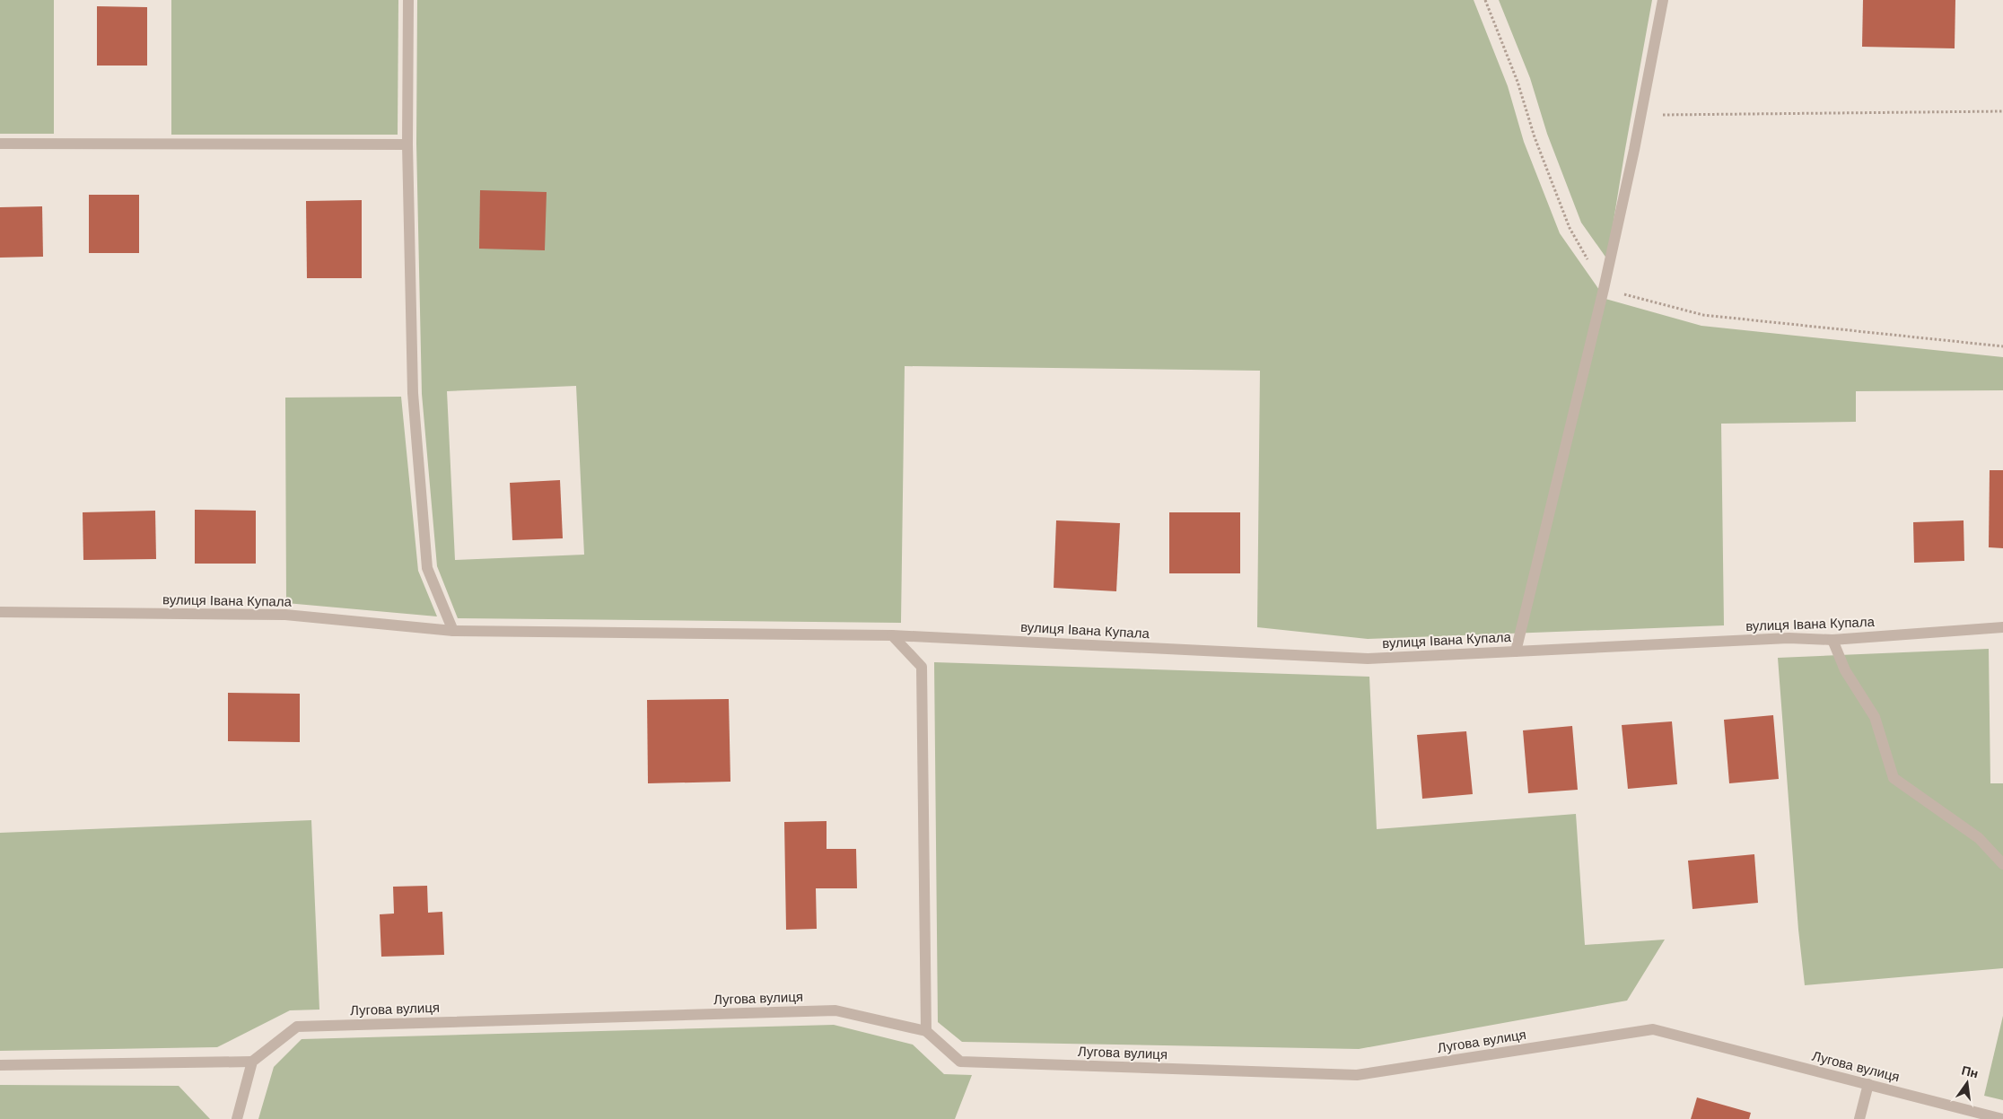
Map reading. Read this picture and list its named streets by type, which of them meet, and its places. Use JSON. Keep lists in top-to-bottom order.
{
  "streets": {
    "street": ["вулиця Івана Купала", "Лугова вулиця"]
  },
  "north": "top"
}
